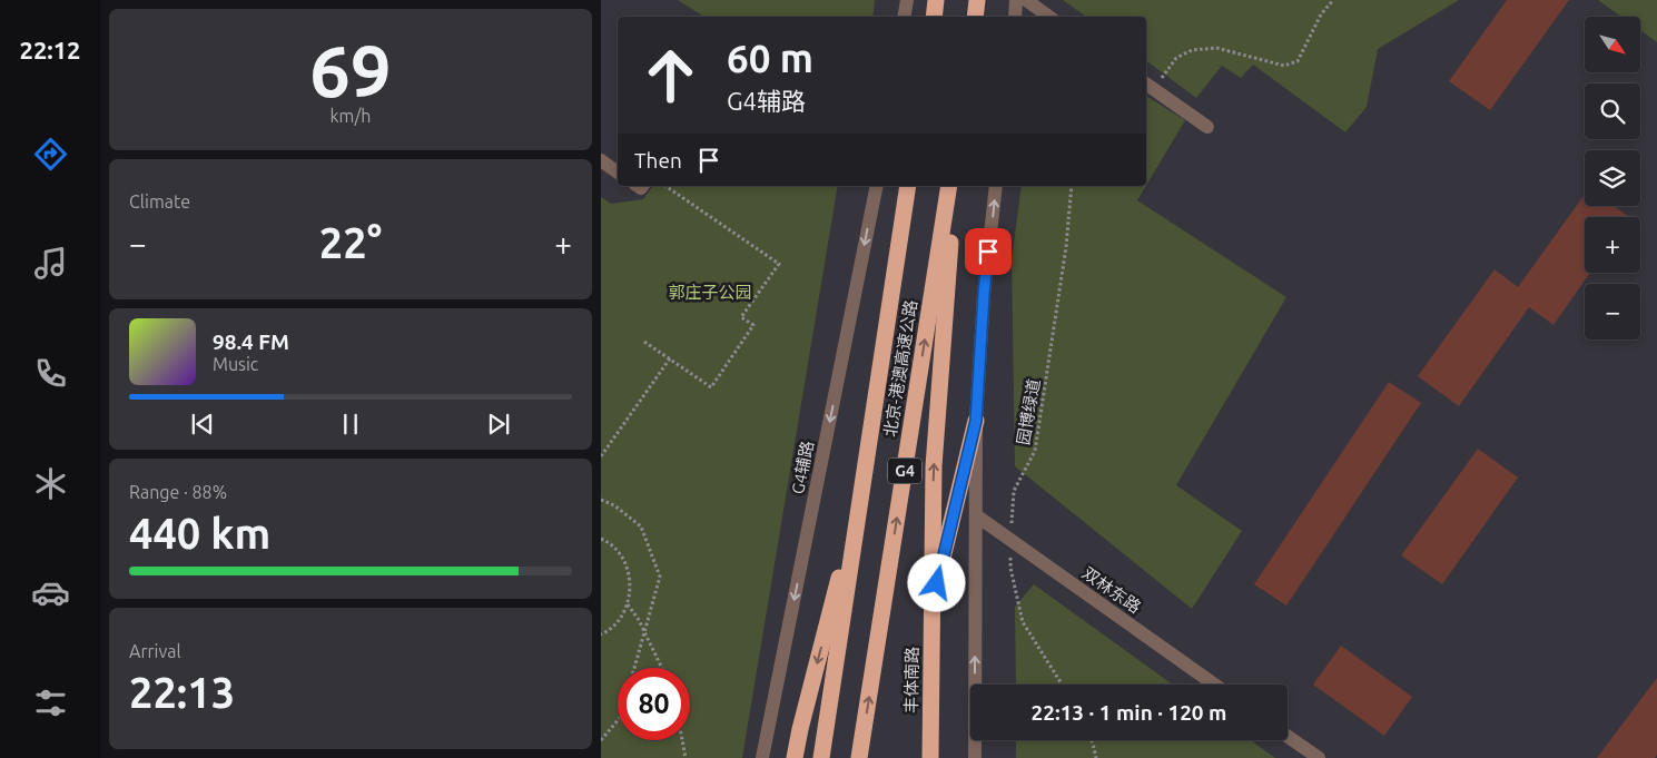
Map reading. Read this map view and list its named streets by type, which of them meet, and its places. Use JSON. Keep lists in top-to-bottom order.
{
  "streets": {
    "highway": ["北京-港澳高速公路", "G4", "丰体南路"],
    "street": ["G4辅路", "双林东路"],
    "path": ["园博绿道"]
  },
  "crossings": [
    ["园博绿道", "双林东路"]
  ],
  "one_way": ["G4辅路"],
  "parks": ["郭庄子公园"],
  "north": "bottom right",
  "page": {
    "tabs": "22:12",
    "tile": [
      ["69", "km/h"],
      "Climate",
      ["Range · 88%", "440 km"],
      ["Arrival", "22:13"]
    ],
    "map_buttons": ["+", "−"],
    "turn": ["60 m", "G4辅路"],
    "then": "Then",
    "heat": ["−", "22°", "+"],
    "song": ["98.4 FM", "Music"],
    "limit": "80",
    "trip": "22:13 · 1 min · 120 m"
  }
}
